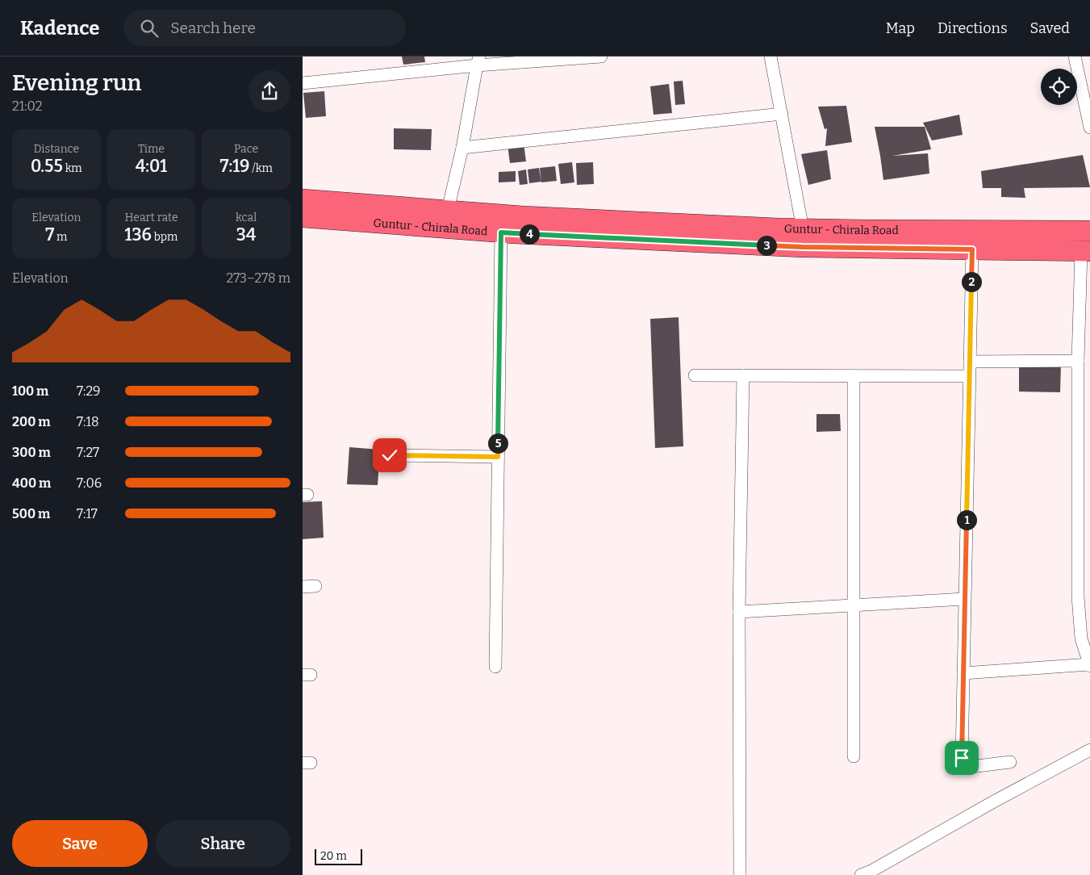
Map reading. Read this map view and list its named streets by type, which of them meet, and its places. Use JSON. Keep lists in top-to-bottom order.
{
  "streets": {
    "main road": ["Guntur - Chirala Road"]
  },
  "scale_bar": "20 m",
  "page": {
    "header": "Kadence",
    "search": "Search here",
    "nav": ["Map", "Directions", "Saved"],
    "heading": ["Evening run", "21:02"],
    "stats": [
      ["Distance", "0.55 km"],
      ["Time", "4:01"],
      ["Pace", "7:19 /km"],
      ["Elevation", "7 m"],
      ["Heart rate", "136 bpm"],
      ["kcal", "34"]
    ],
    "pins": [
      "4",
      "3",
      "2",
      "5",
      "1"
    ],
    "chart": ["Elevation", "273–278 m"],
    "list": [
      {
        "name": "100 m",
        "note": "7:29"
      },
      {
        "name": "200 m",
        "note": "7:18"
      },
      {
        "name": "300 m",
        "note": "7:27"
      },
      {
        "name": "400 m",
        "note": "7:06"
      },
      {
        "name": "500 m",
        "note": "7:17"
      }
    ],
    "buttons": ["Save", "Share"],
    "scale": "20 m"
  }
}
